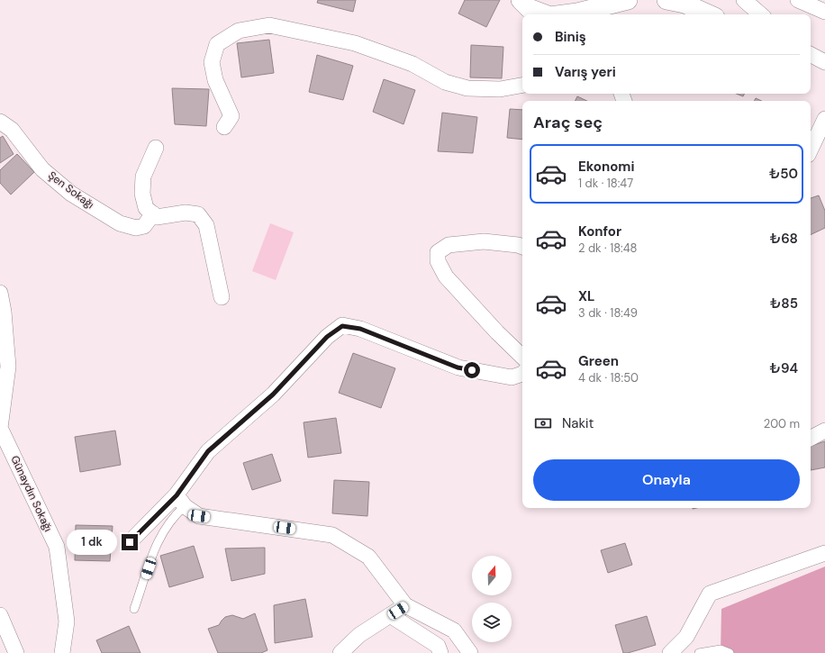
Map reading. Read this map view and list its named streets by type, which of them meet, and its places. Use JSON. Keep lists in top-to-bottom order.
{
  "streets": {
    "street": ["Şen Sokağı", "Günaydın Sokağı"]
  },
  "north": "top",
  "page": {
    "banner": ["Biniş", "Varış yeri"],
    "heading": "Araç seç",
    "list": [
      {
        "name": "Ekonomi",
        "note": "1 dk · 18:47",
        "value": "₺50"
      },
      {
        "name": "Konfor",
        "note": "2 dk · 18:48",
        "value": "₺68"
      },
      {
        "name": "XL",
        "note": "3 dk · 18:49",
        "value": "₺85"
      },
      {
        "name": "Green",
        "note": "4 dk · 18:50",
        "value": "₺94"
      }
    ],
    "pay": ["Nakit", "200 m"],
    "buttons": "Onayla",
    "bubble": "1 dk"
  }
}
